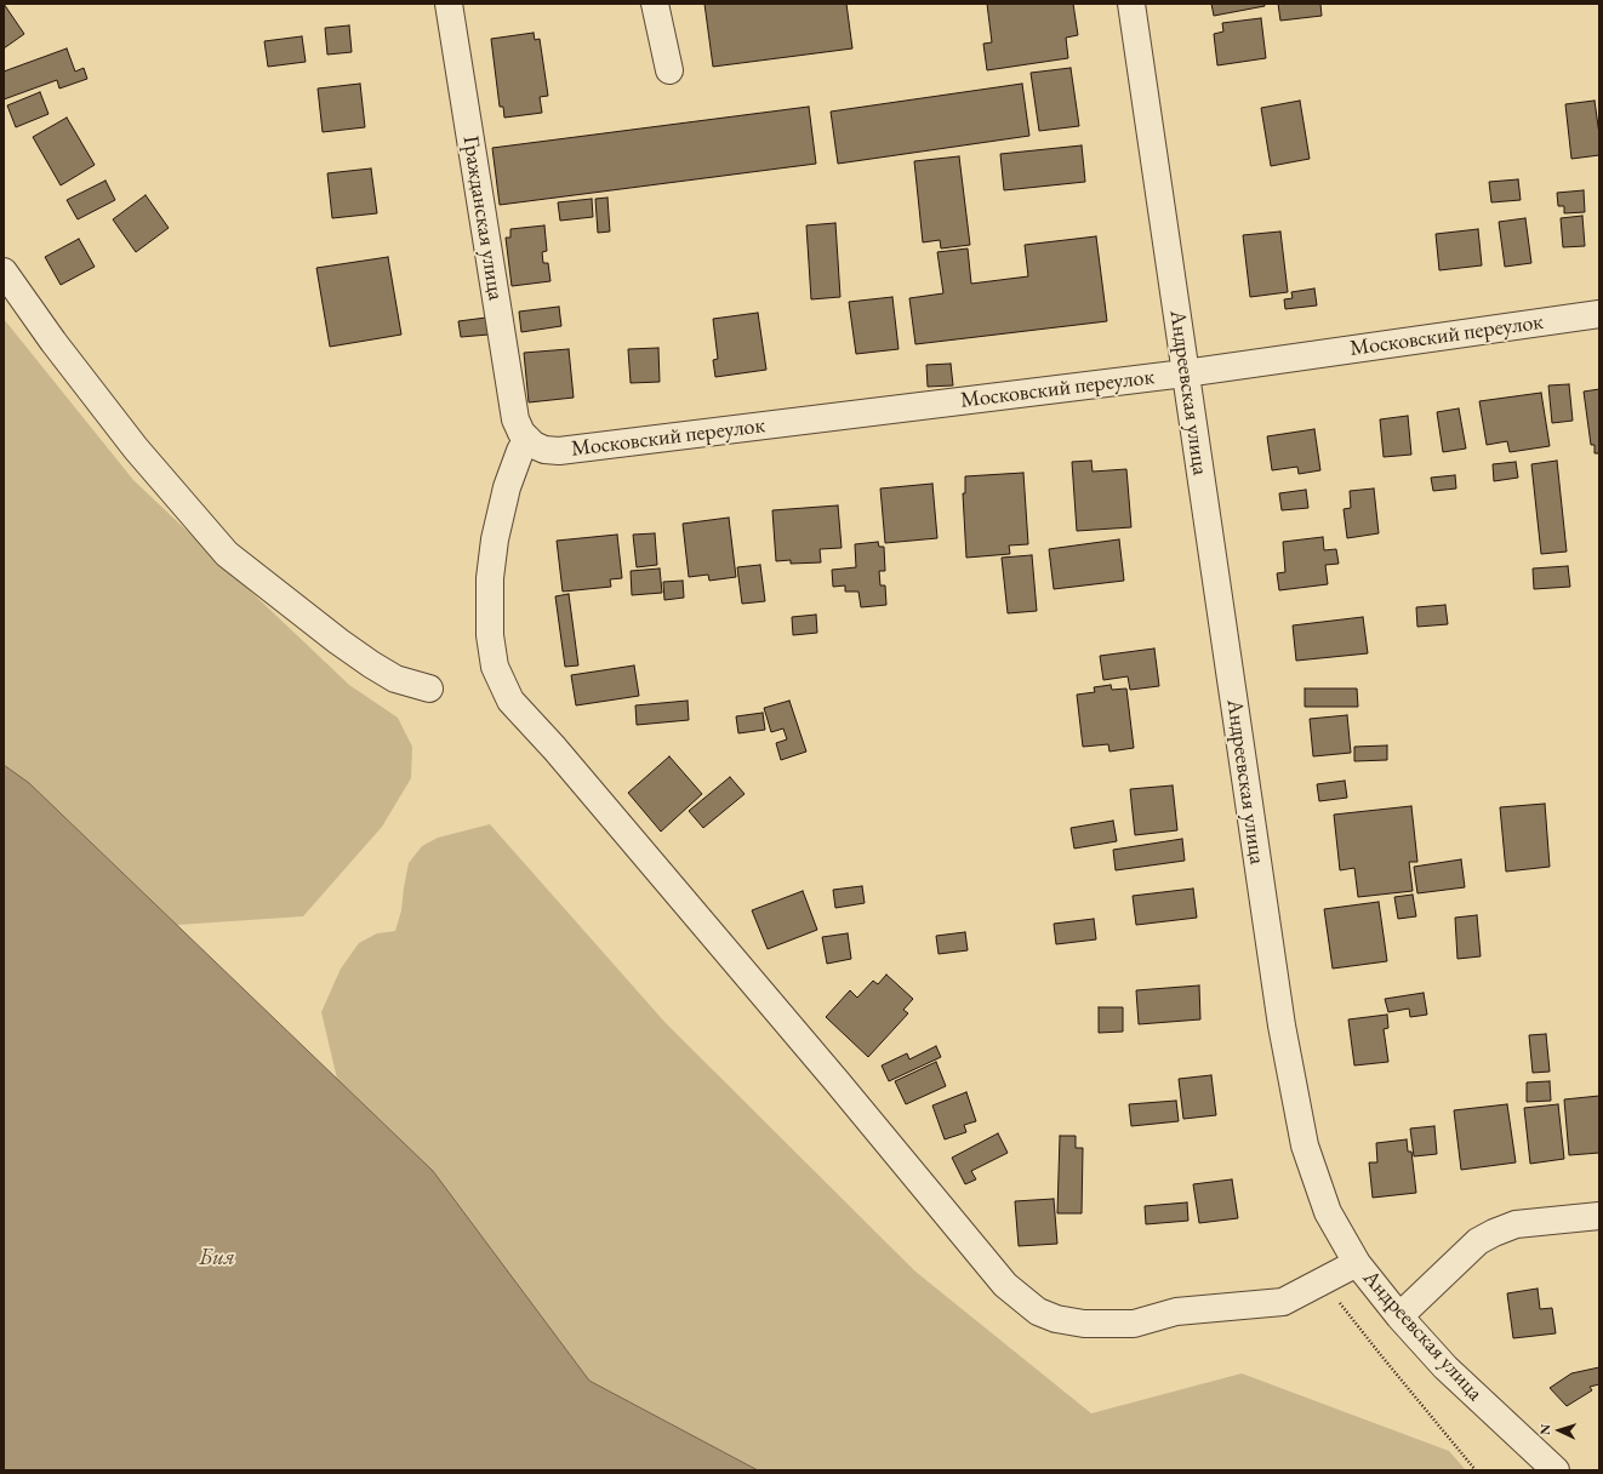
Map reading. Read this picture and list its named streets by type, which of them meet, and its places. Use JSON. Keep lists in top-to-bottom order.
{
  "streets": {
    "street": ["Гражданская улица", "Московский переулок", "Андреевская улица"]
  },
  "crossings": [
    ["Гражданская улица", "Московский переулок"],
    ["Московский переулок", "Андреевская улица"]
  ],
  "water": ["Бия"],
  "north": "left"
}
